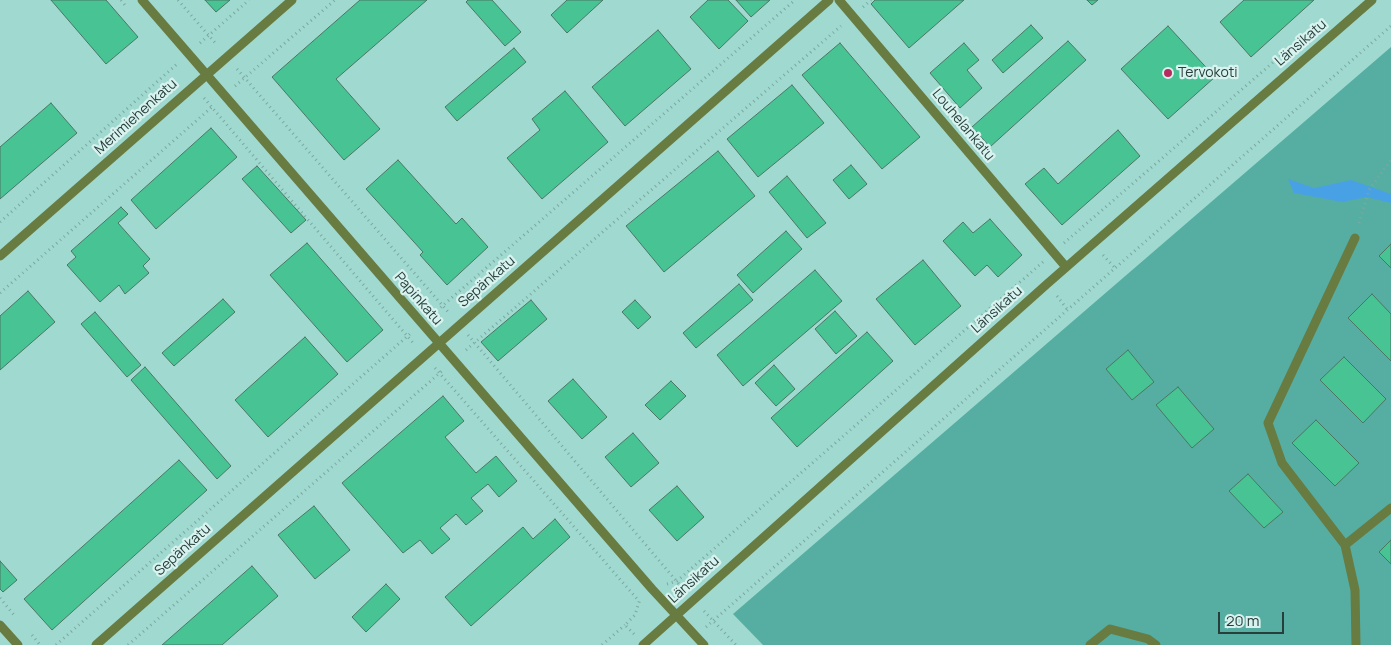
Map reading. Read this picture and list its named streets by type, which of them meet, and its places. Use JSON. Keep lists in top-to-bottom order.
{
  "streets": {
    "street": [
      "Länsikatu",
      "Merimiehenkatu",
      "Louhelankatu",
      "Sepänkatu",
      "Papinkatu"
    ]
  },
  "crossings": [
    ["Länsikatu", "Louhelankatu"],
    ["Länsikatu", "Papinkatu"],
    ["Merimiehenkatu", "Papinkatu"],
    ["Sepänkatu", "Papinkatu"]
  ],
  "places": ["Tervokoti"],
  "scale_bar": "20 m"
}
